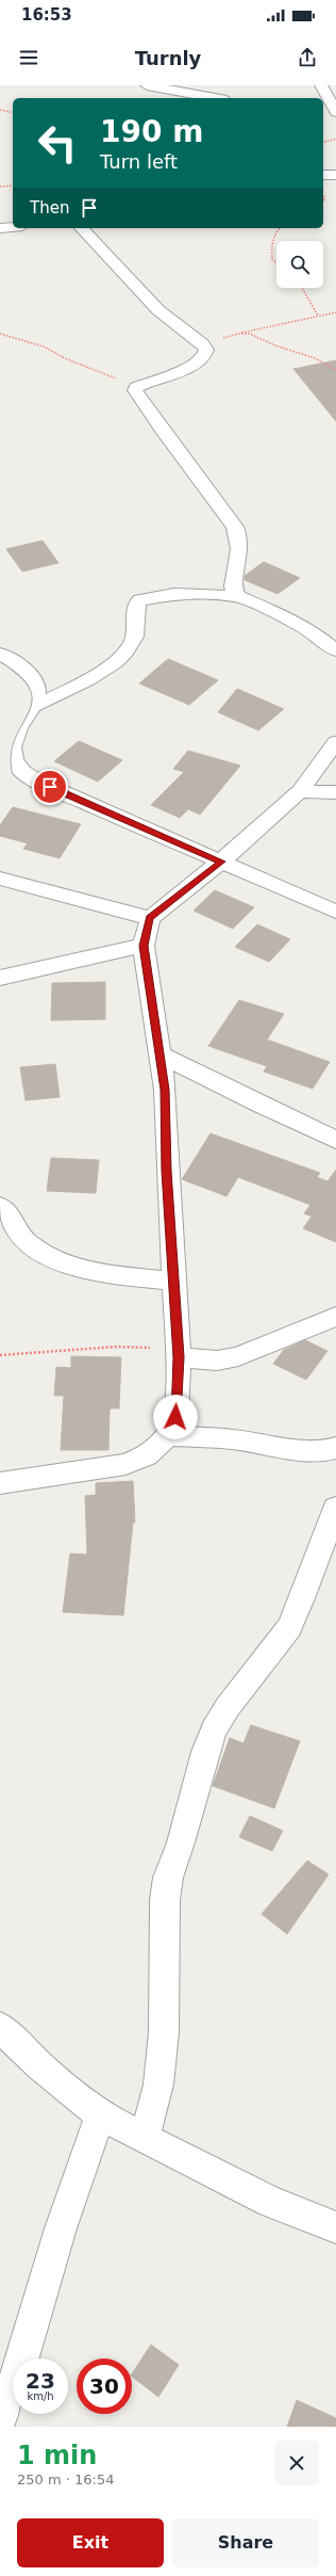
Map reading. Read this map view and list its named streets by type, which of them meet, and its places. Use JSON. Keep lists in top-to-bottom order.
{
  "page": {
    "status": "16:53",
    "header": "Turnly",
    "turn": ["190 m", "Turn left"],
    "then": "Then",
    "speed": "23 km/h",
    "limit": "30",
    "heading": ["1 min", "250 m · 16:54"],
    "buttons": ["Exit", "Share"]
  }
}
